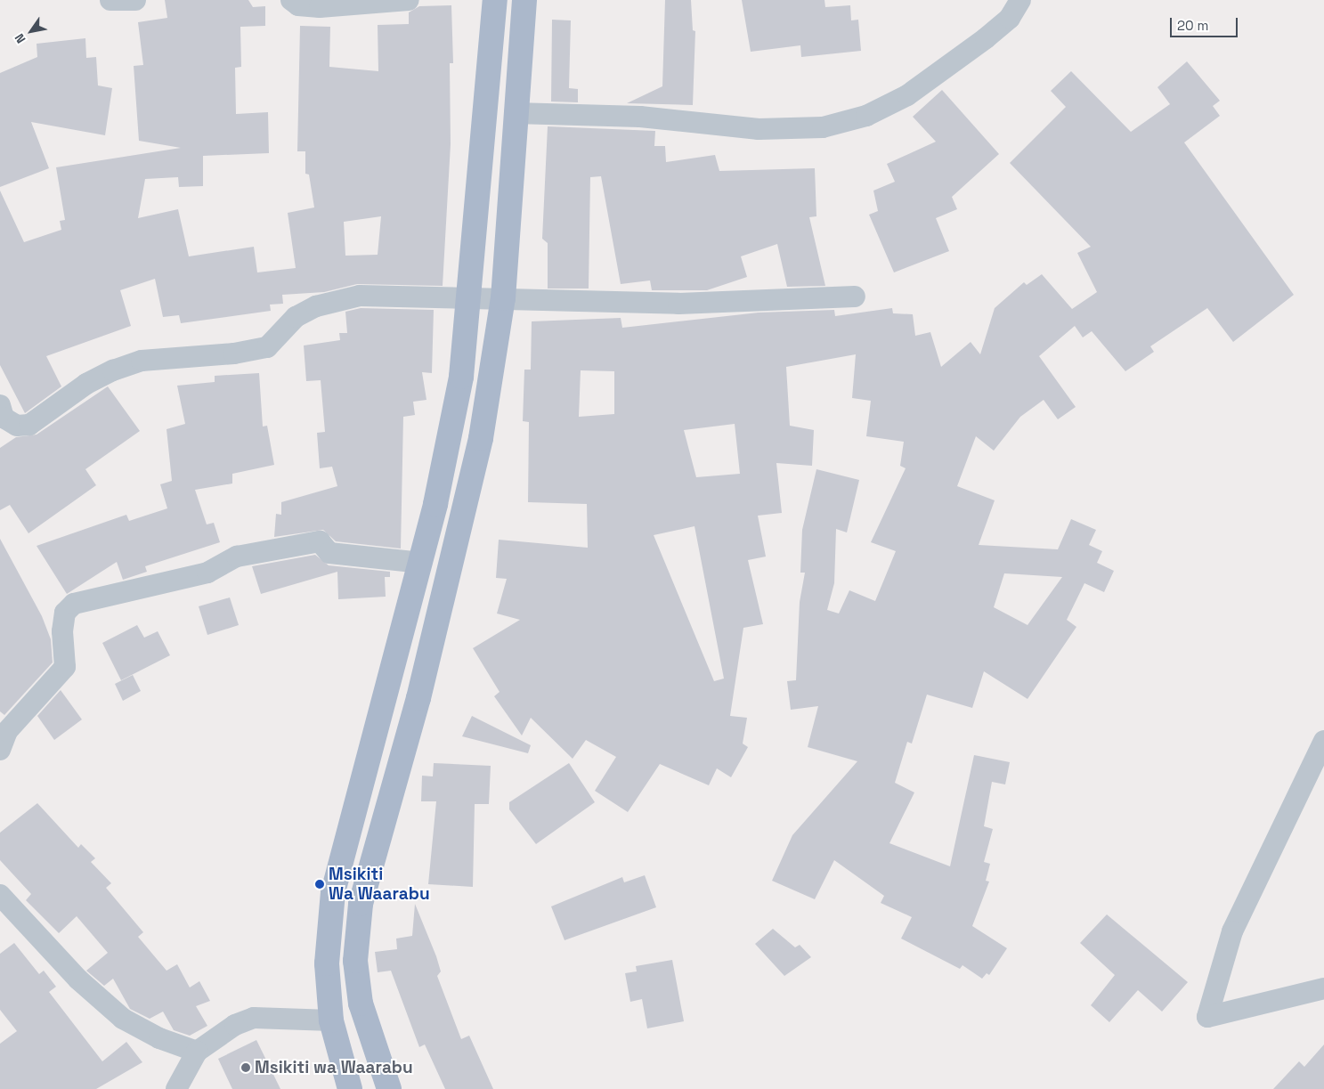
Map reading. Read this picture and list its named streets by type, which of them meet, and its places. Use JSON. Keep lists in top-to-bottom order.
{
  "places": ["Msikiti Wa Waarabu", "Msikiti wa Waarabu"],
  "scale_bar": "20 m",
  "north": "bottom left"
}
